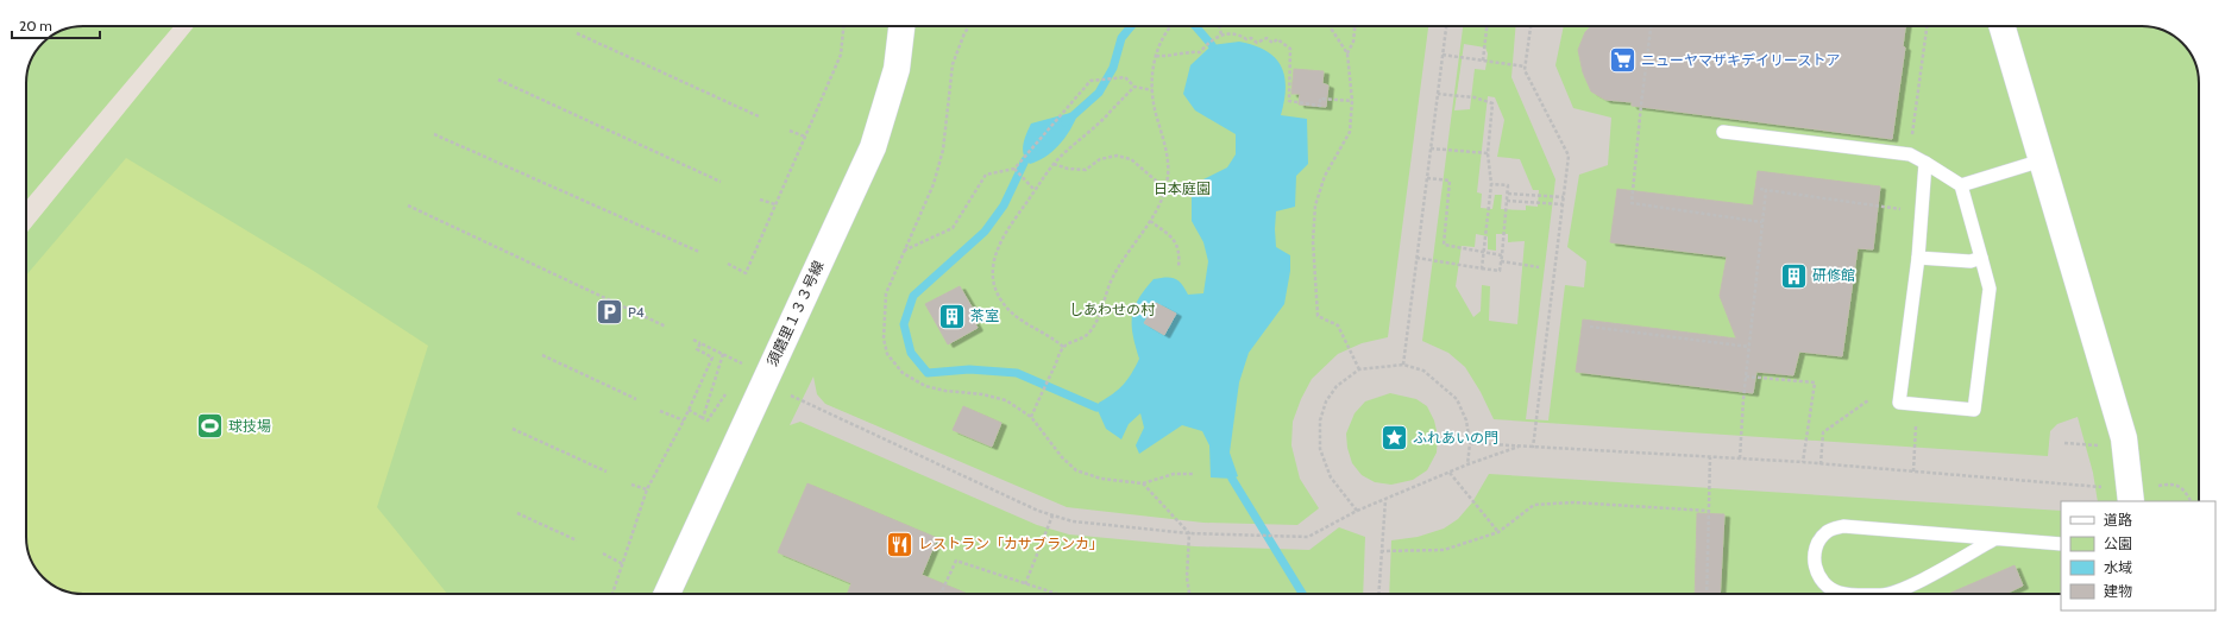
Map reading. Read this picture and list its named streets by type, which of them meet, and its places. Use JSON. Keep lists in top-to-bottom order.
{
  "streets": {
    "street": ["須磨里１３３号線"]
  },
  "parks": ["日本庭園", "しあわせの村"],
  "places": {
    "supermarket": ["ニューヤマザキデイリーストア"],
    "building": ["研修館", "茶室"],
    "parking": ["P4"],
    "sports": ["球技場"],
    "place": ["ふれあいの門"],
    "restaurant": ["レストラン「カサブランカ」"]
  },
  "legend": [
    "道路",
    "公園",
    "水域",
    "建物"
  ],
  "scale_bar": "20 m"
}
